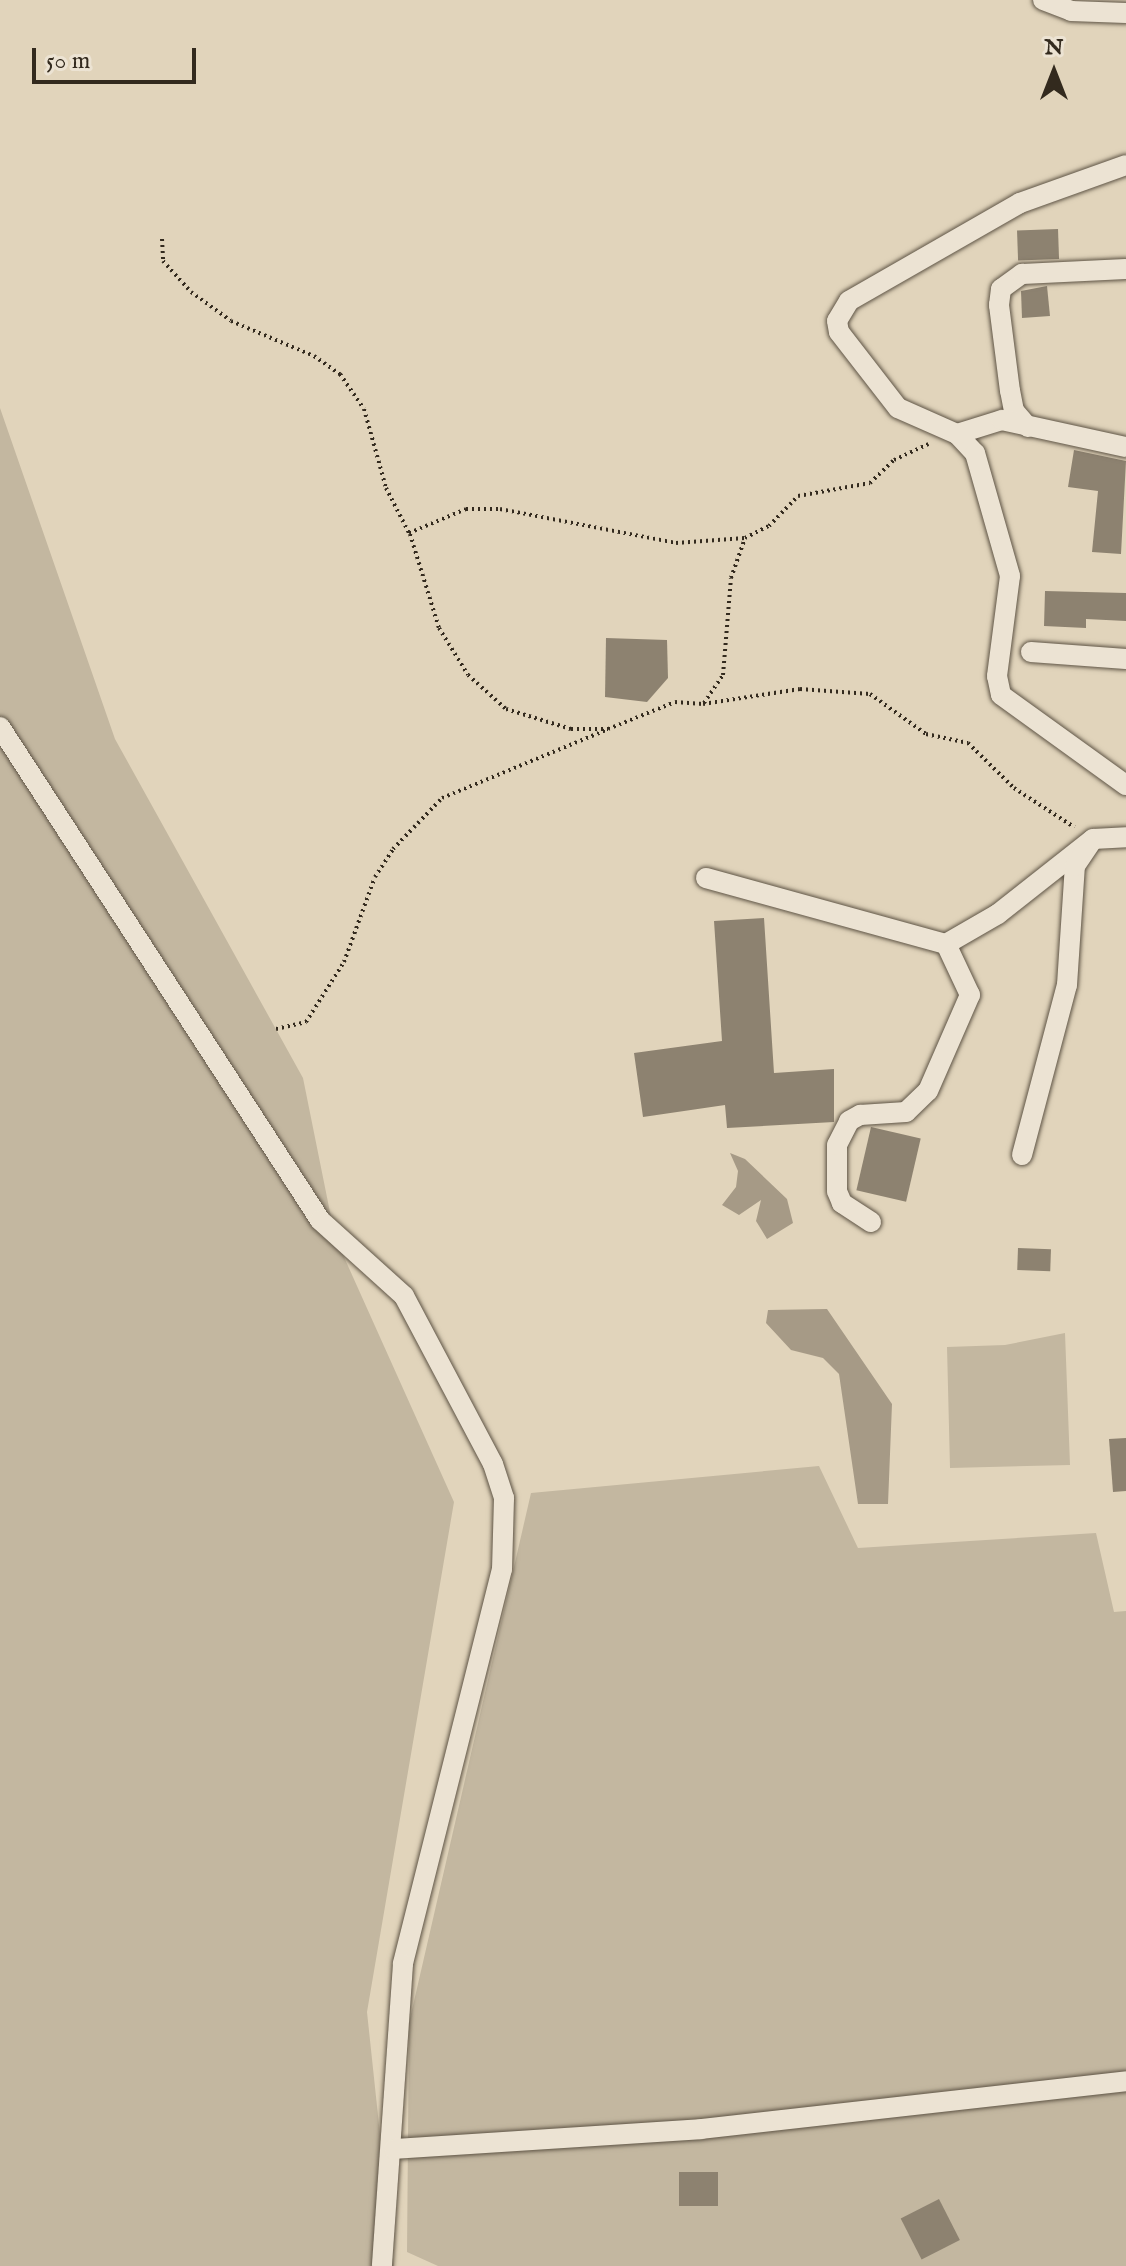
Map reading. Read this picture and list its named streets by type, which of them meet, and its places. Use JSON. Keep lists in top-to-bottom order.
{
  "scale_bar": "50 m",
  "north": "top"
}
